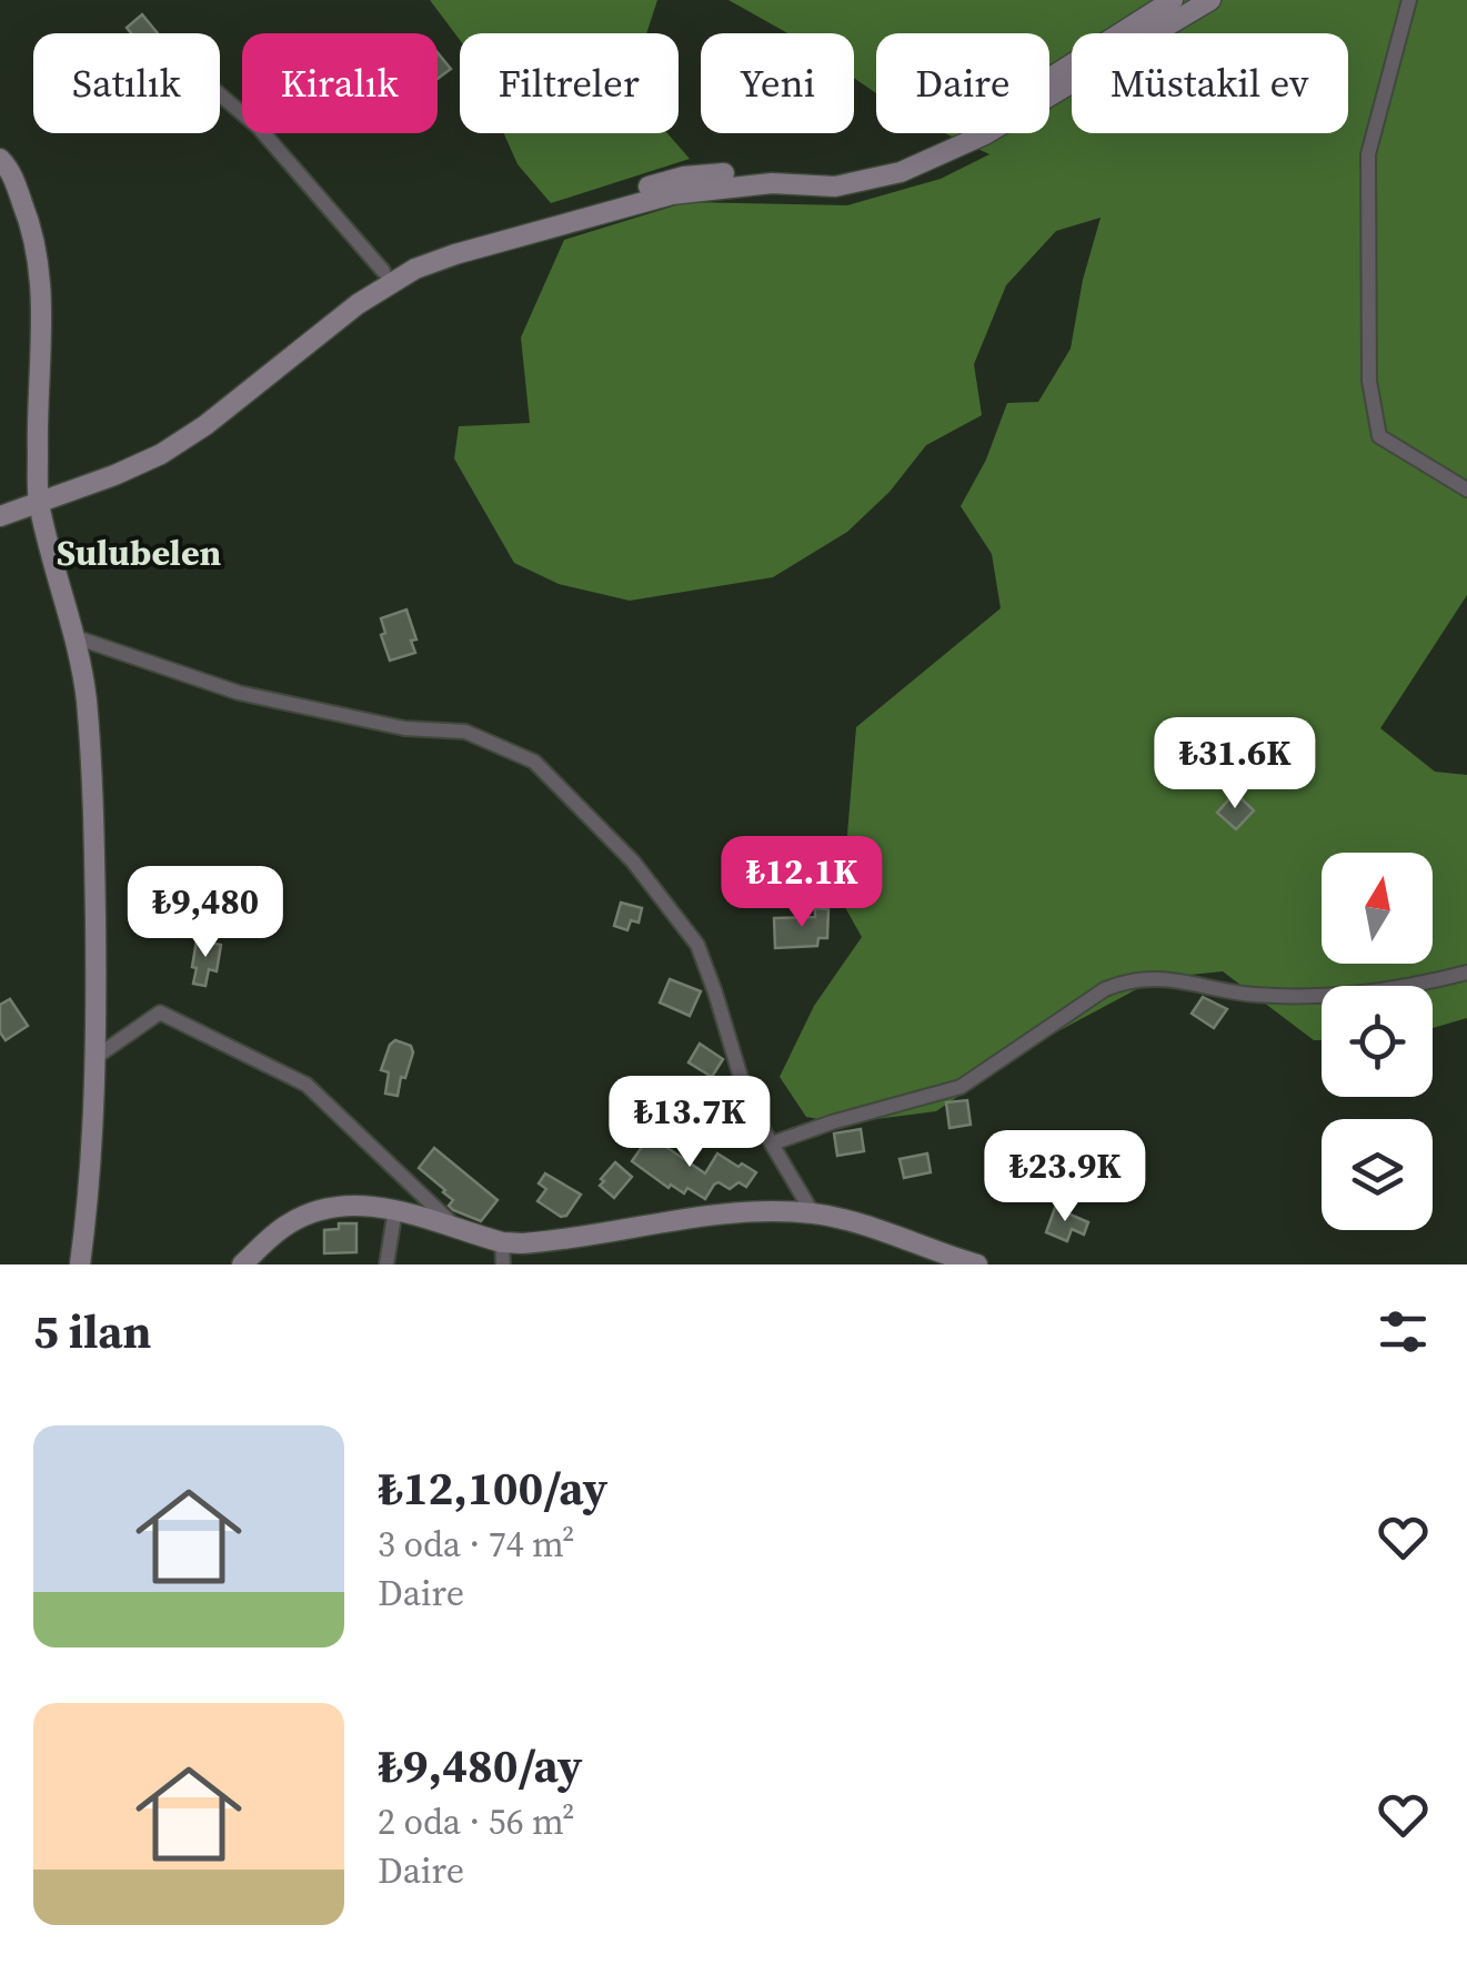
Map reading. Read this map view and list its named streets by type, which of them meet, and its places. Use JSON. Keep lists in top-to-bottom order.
{
  "districts": ["Sulubelen"],
  "north": "top",
  "page": {
    "chip": [
      "Satılık",
      "Kiralık",
      "Filtreler",
      "Yeni",
      "Daire",
      "Müstakil ev"
    ],
    "price": [
      "₺31.6K",
      "₺12.1K",
      "₺9,480",
      "₺13.7K",
      "₺23.9K"
    ],
    "heading": "5 ilan",
    "list": [
      {
        "name": "₺12,100/ay",
        "note": "3 oda · 74 m² · Daire"
      },
      {
        "name": "₺9,480/ay",
        "note": "2 oda · 56 m² · Daire"
      }
    ]
  }
}
